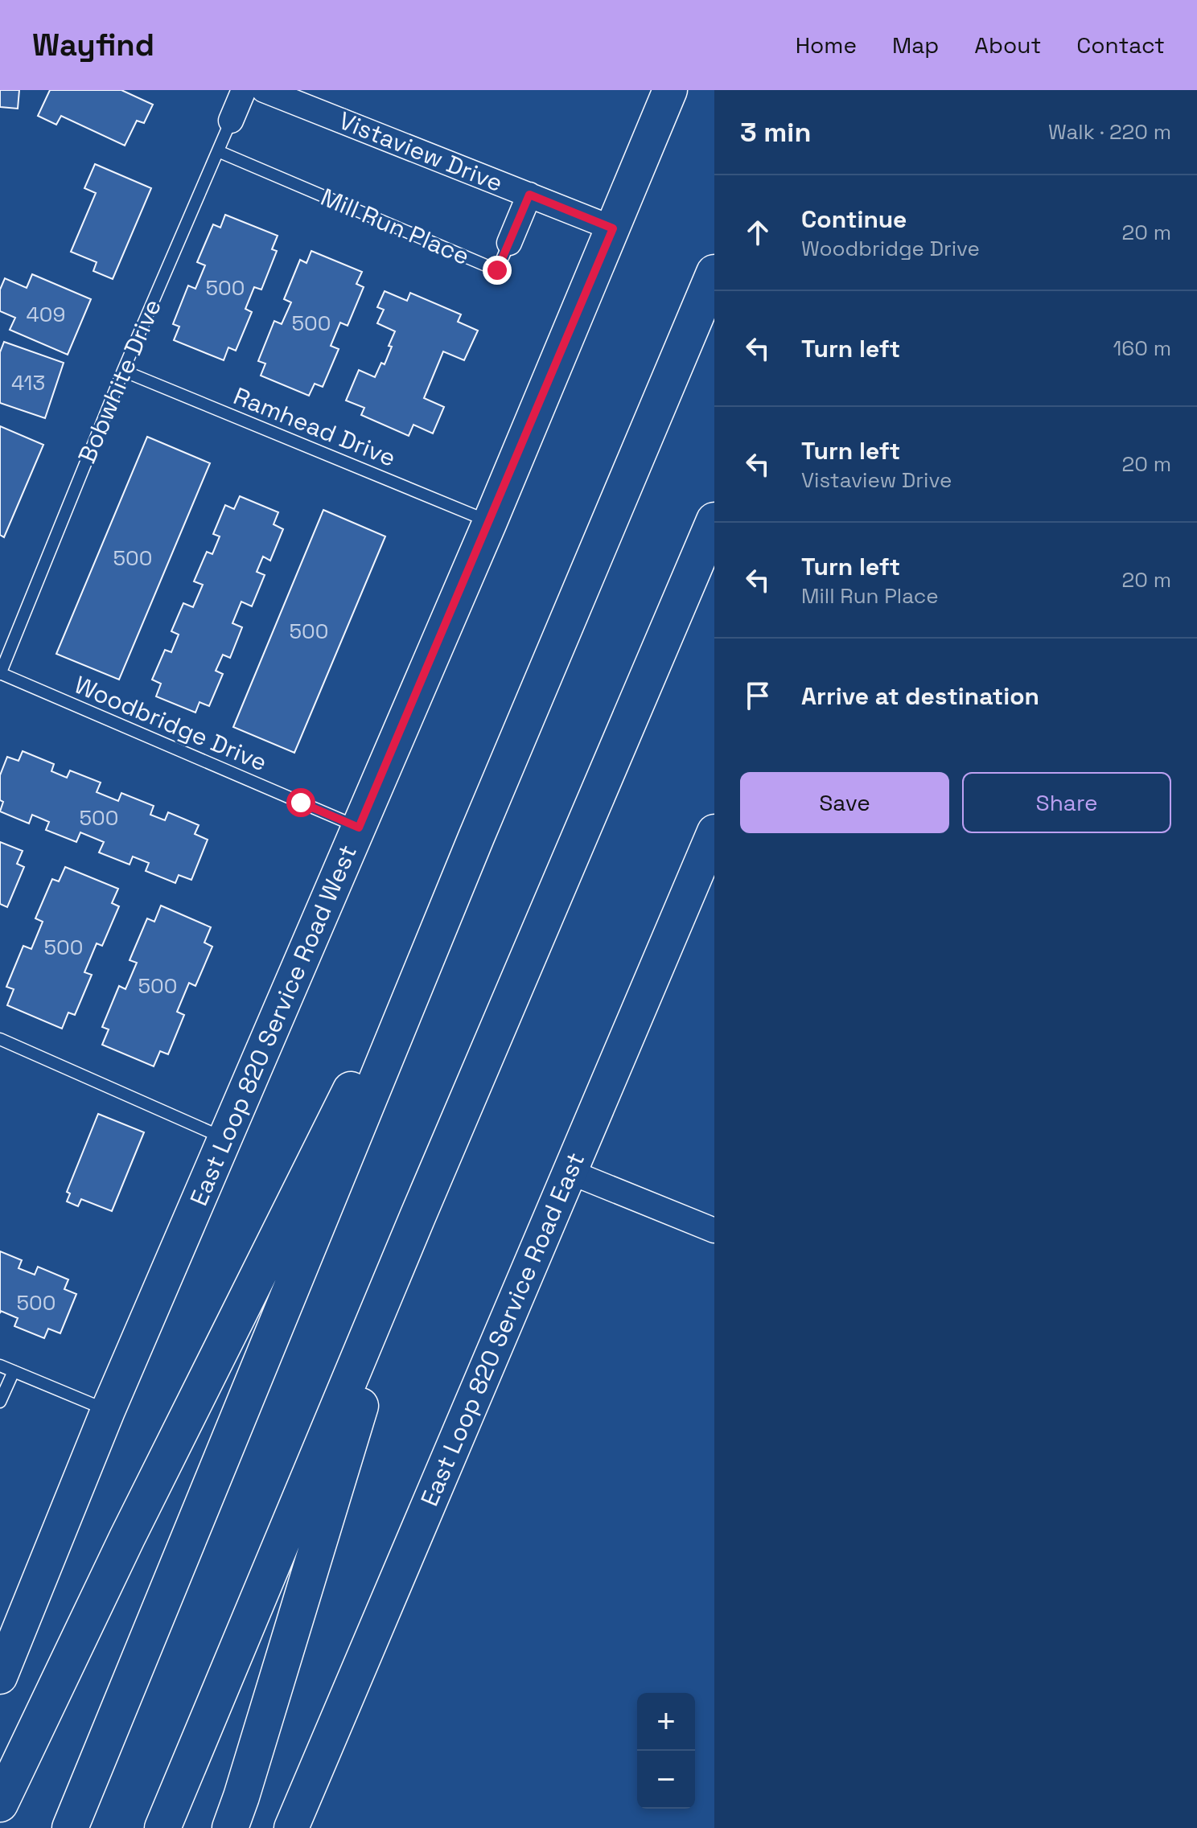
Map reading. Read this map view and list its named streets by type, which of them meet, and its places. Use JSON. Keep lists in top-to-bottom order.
{
  "streets": {
    "main road": ["East Loop 820 Service Road West", "East Loop 820 Service Road East"],
    "street": ["Vistaview Drive", "Mill Run Place", "Bobwhite Drive"],
    "lane": ["Ramhead Drive", "Woodbridge Drive"]
  },
  "crossings": [
    ["Vistaview Drive", "Mill Run Place"],
    ["Vistaview Drive", "East Loop 820 Service Road West"],
    ["Mill Run Place", "Bobwhite Drive"],
    ["Bobwhite Drive", "Ramhead Drive"],
    ["Bobwhite Drive", "Woodbridge Drive"],
    ["Ramhead Drive", "East Loop 820 Service Road West"],
    ["Woodbridge Drive", "East Loop 820 Service Road West"]
  ],
  "house_numbers": [
    "500",
    "409",
    "500",
    "413",
    "500",
    "500",
    "500",
    "500",
    "500",
    "500"
  ],
  "page": {
    "header": "Wayfind",
    "nav": [
      "Home",
      "Map",
      "About",
      "Contact"
    ],
    "heading": ["3 min", "Walk · 220 m"],
    "list": [
      ["Continue", "Woodbridge Drive", "20 m"],
      ["Turn left", "160 m"],
      ["Turn left", "Vistaview Drive", "20 m"],
      ["Turn left", "Mill Run Place", "20 m"],
      "Arrive at destination"
    ],
    "buttons": ["Save", "Share"],
    "map_buttons": ["+", "−"]
  }
}
